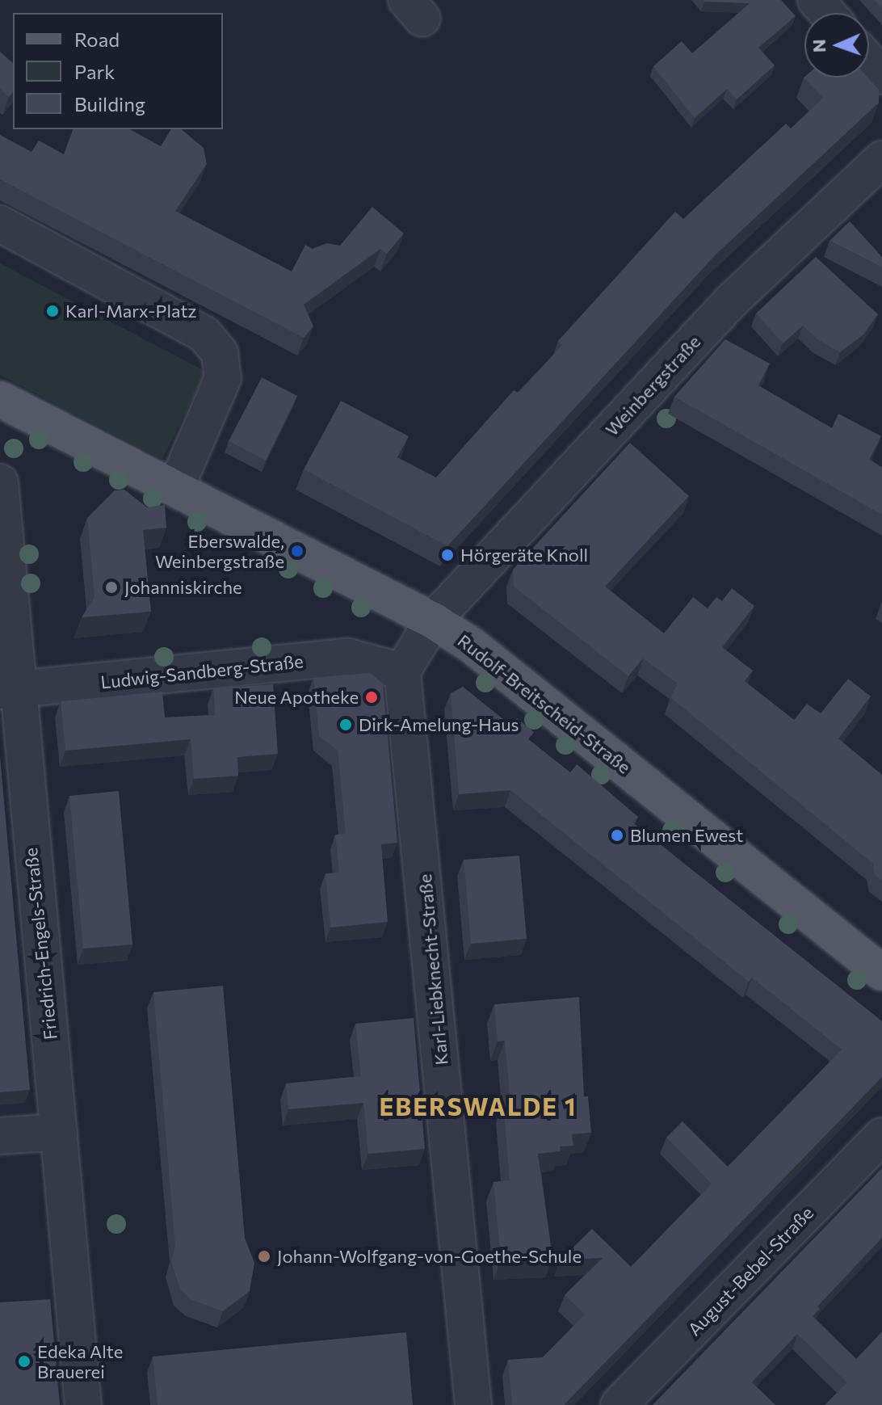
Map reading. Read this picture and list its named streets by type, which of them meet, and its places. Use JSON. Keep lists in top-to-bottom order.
{
  "streets": {
    "main road": ["Rudolf-Breitscheid-Straße"],
    "street": [
      "Weinbergstraße",
      "Ludwig-Sandberg-Straße",
      "Friedrich-Engels-Straße",
      "Karl-Liebknecht-Straße",
      "August-Bebel-Straße"
    ]
  },
  "crossings": [
    ["Weinbergstraße", "Rudolf-Breitscheid-Straße"],
    ["Ludwig-Sandberg-Straße", "Friedrich-Engels-Straße"],
    ["Ludwig-Sandberg-Straße", "Karl-Liebknecht-Straße"]
  ],
  "districts": ["EBERSWALDE 1"],
  "places": [
    "Karl-Marx-Platz",
    "Eberswalde, Weinbergstraße",
    "Hörgeräte Knoll",
    "Johanniskirche",
    "Neue Apotheke",
    "Dirk-Amelung-Haus",
    "Blumen Ewest",
    "Johann-Wolfgang-von-Goethe-Schule",
    "Edeka Alte Brauerei"
  ],
  "legend": ["Road", "Park", "Building"],
  "north": "left"
}
